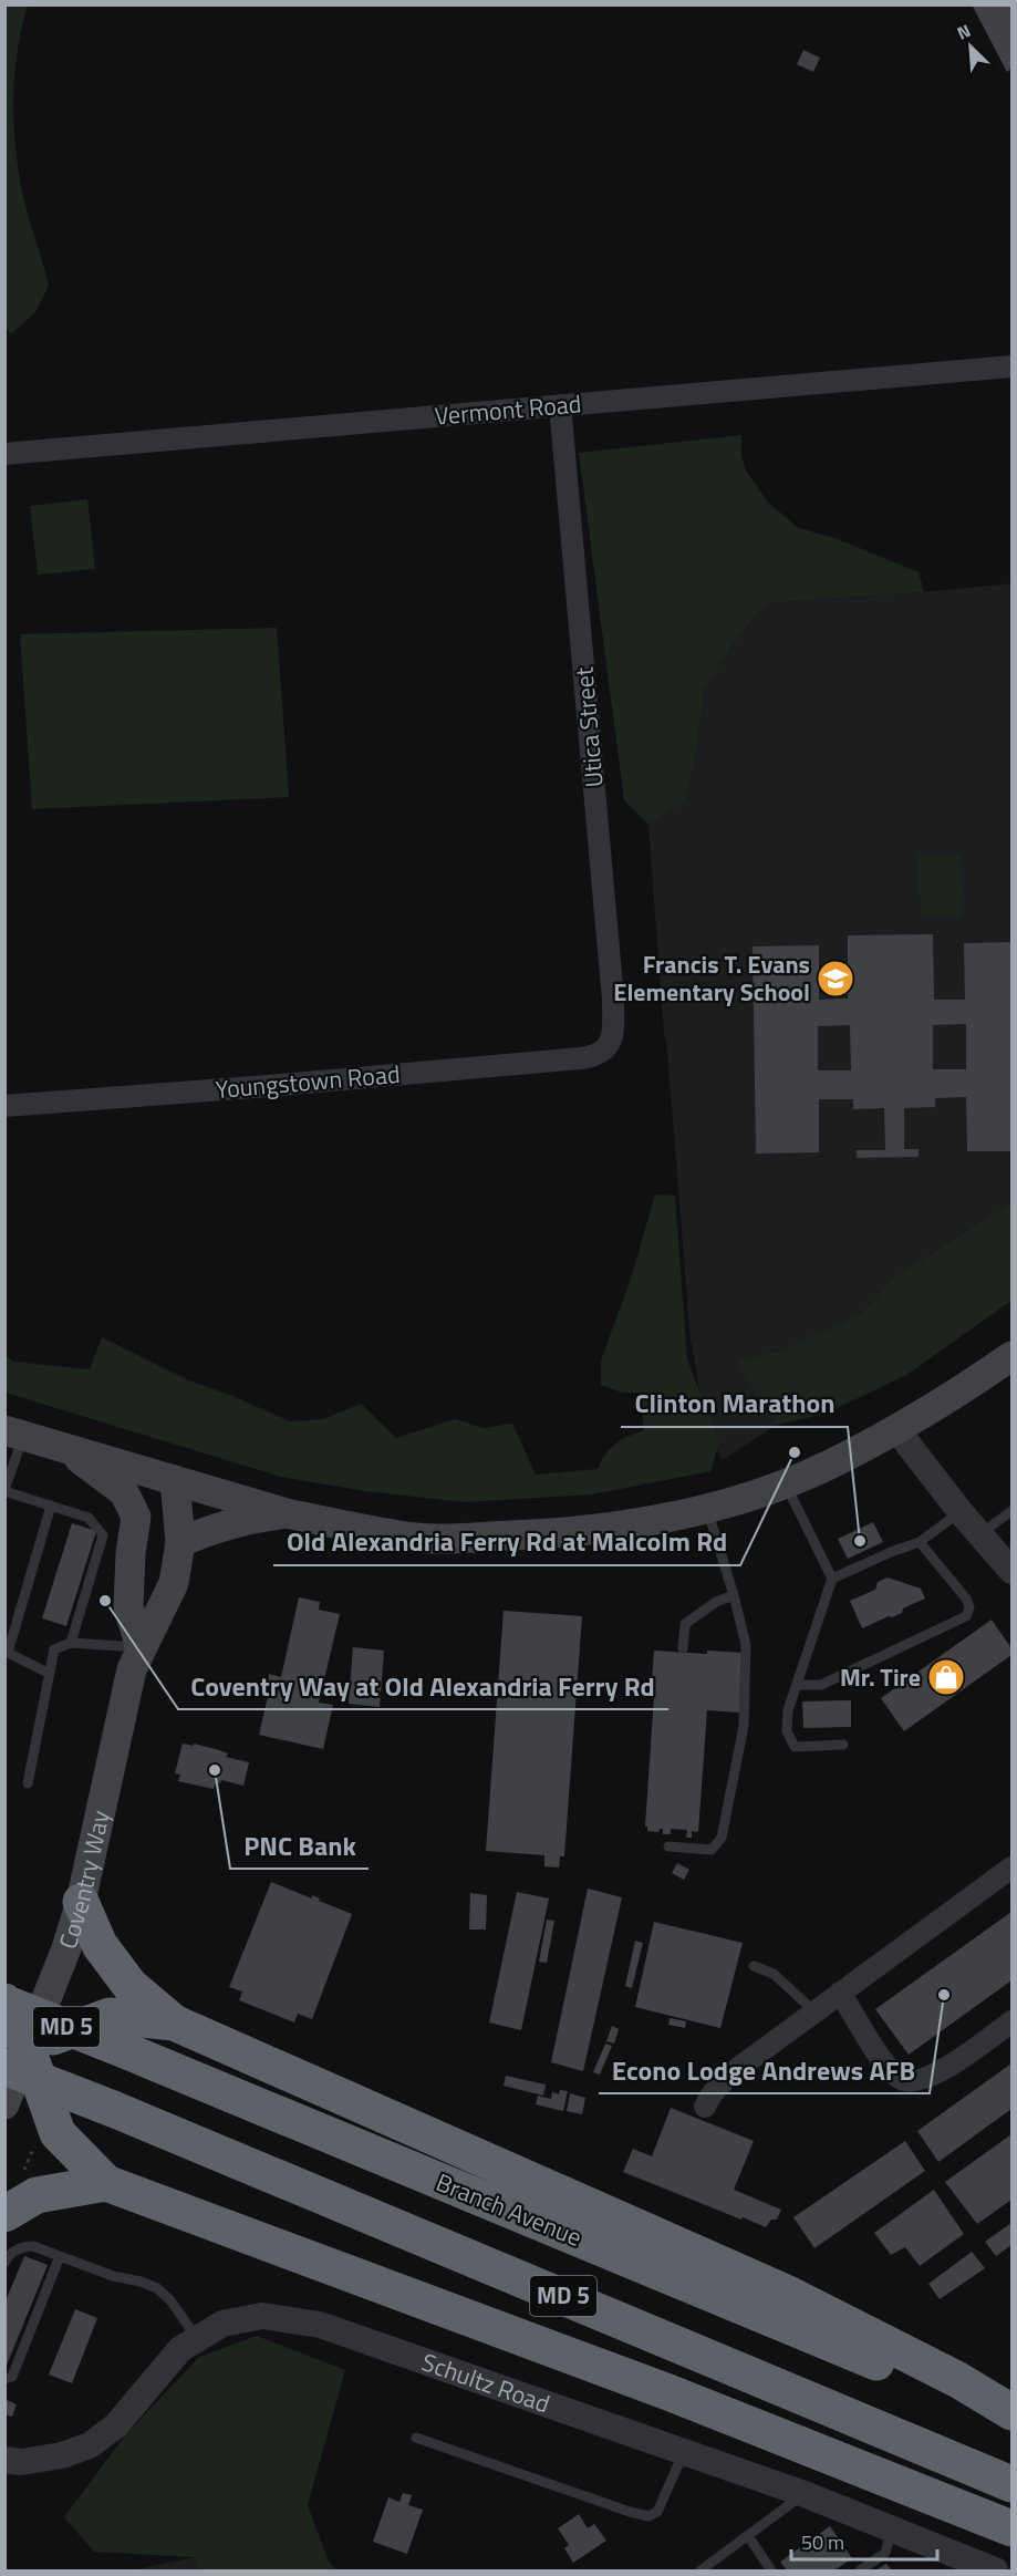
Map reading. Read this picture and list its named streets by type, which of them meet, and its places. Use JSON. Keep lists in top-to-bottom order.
{
  "streets": {
    "highway": ["MD 5", "Branch Avenue"],
    "main road": ["Coventry Way"],
    "street": [
      "Vermont Road",
      "Utica Street",
      "Youngstown Road",
      "Schultz Road"
    ]
  },
  "crossings": [
    ["Vermont Road", "Utica Street"],
    ["Utica Street", "Youngstown Road"],
    ["Coventry Way", "MD 5"]
  ],
  "places": {
    "school or university": ["Francis T. Evans Elementary School"],
    "other": [
      "Old Alexandria Ferry Rd at Malcolm Rd",
      "Clinton Marathon",
      "Coventry Way at Old Alexandria Ferry Rd",
      "PNC Bank",
      "Econo Lodge Andrews AFB"
    ],
    "shop": ["Mr. Tire"]
  },
  "scale_bar": "50 m",
  "north": "top left"
}
